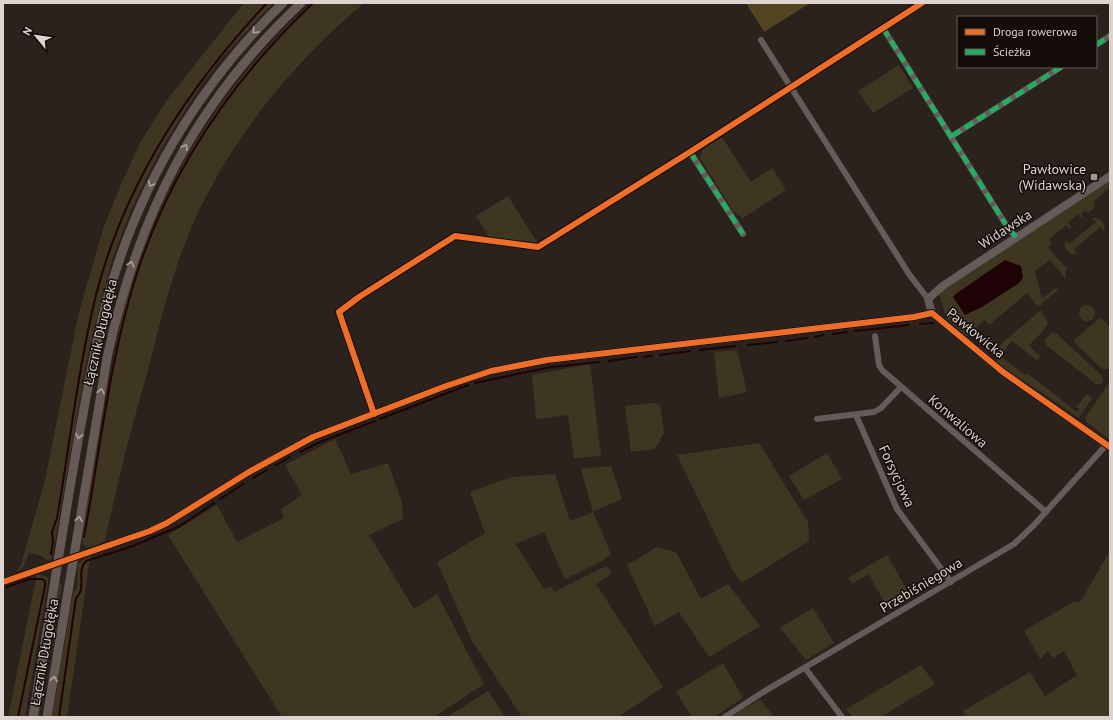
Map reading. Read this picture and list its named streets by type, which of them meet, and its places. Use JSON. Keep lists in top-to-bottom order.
{
  "streets": {
    "main road": ["Łącznik Długołęka"],
    "street": [
      "Widawska",
      "Pawłowicka",
      "Konwaliowa",
      "Forsycjowa",
      "Przebiśniegowa"
    ]
  },
  "crossings": [
    ["Łącznik Długołęka", "Pawłowicka"],
    ["Pawłowicka", "Przebiśniegowa"],
    ["Konwaliowa", "Przebiśniegowa"],
    ["Forsycjowa", "Przebiśniegowa"]
  ],
  "places": {
    "transit": ["Pawłowice (Widawska)"]
  },
  "legend": ["Droga rowerowa", "Ścieżka"],
  "north": "top left"
}
